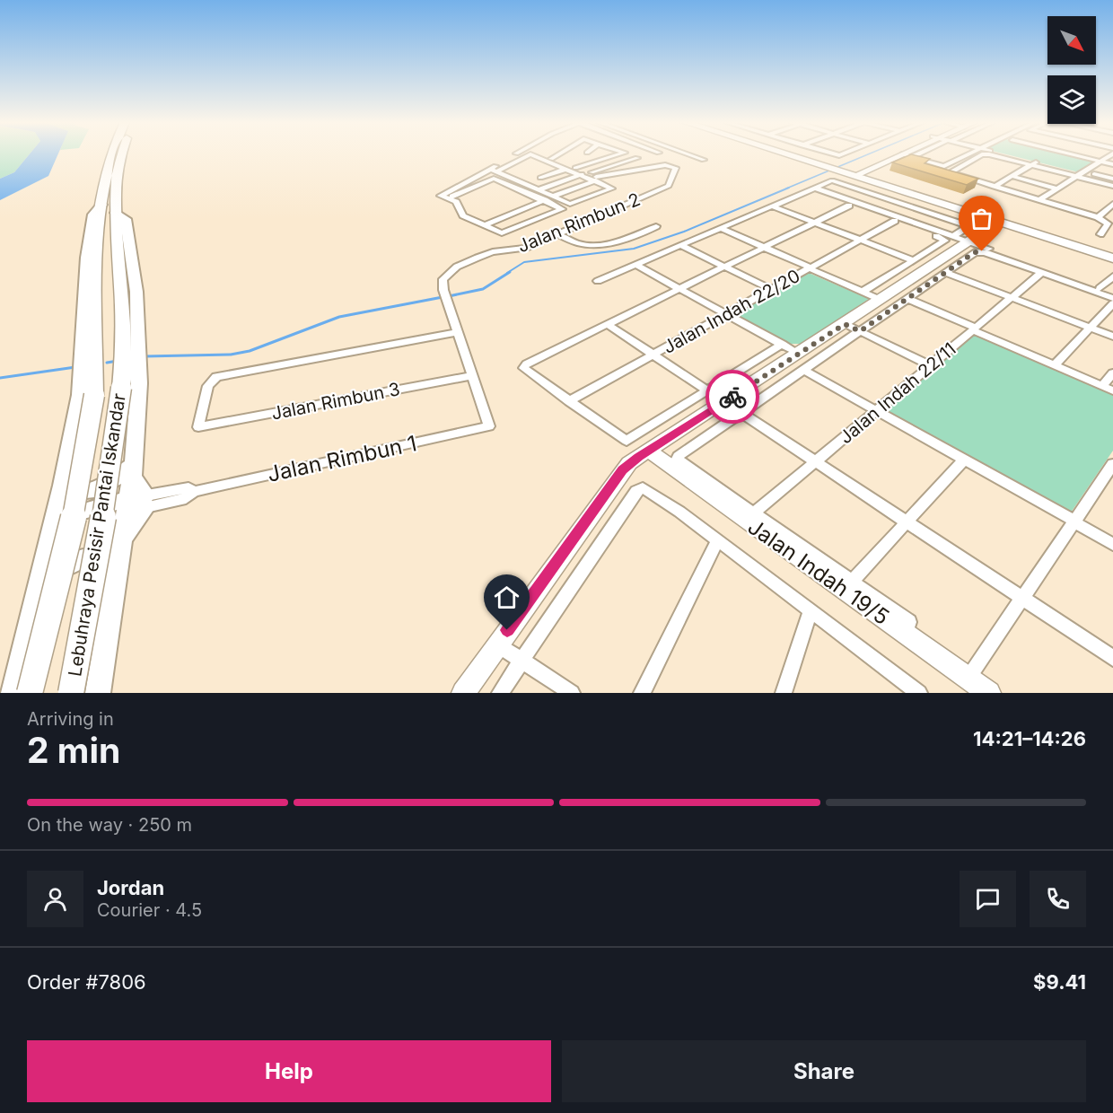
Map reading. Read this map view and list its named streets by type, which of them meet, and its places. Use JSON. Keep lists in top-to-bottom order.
{
  "streets": {
    "highway": ["Lebuhraya Pesisir Pantai Iskandar"],
    "street": [
      "Jalan Rimbun 2",
      "Jalan Indah 22/20",
      "Jalan Indah 22/11",
      "Jalan Rimbun 3",
      "Jalan Rimbun 1",
      "Jalan Indah 19/5"
    ]
  },
  "crossings": [
    ["Jalan Rimbun 2", "Jalan Rimbun 3"],
    ["Jalan Rimbun 2", "Jalan Rimbun 1"]
  ],
  "north": "bottom right",
  "page": {
    "heading": ["2 min", "Arriving in", "14:21–14:26"],
    "panel": [
      "Jordan",
      "Courier · 4.5",
      "Order #7806",
      "$9.41"
    ],
    "bar": "On the way · 250 m",
    "buttons": ["Help", "Share"]
  }
}
